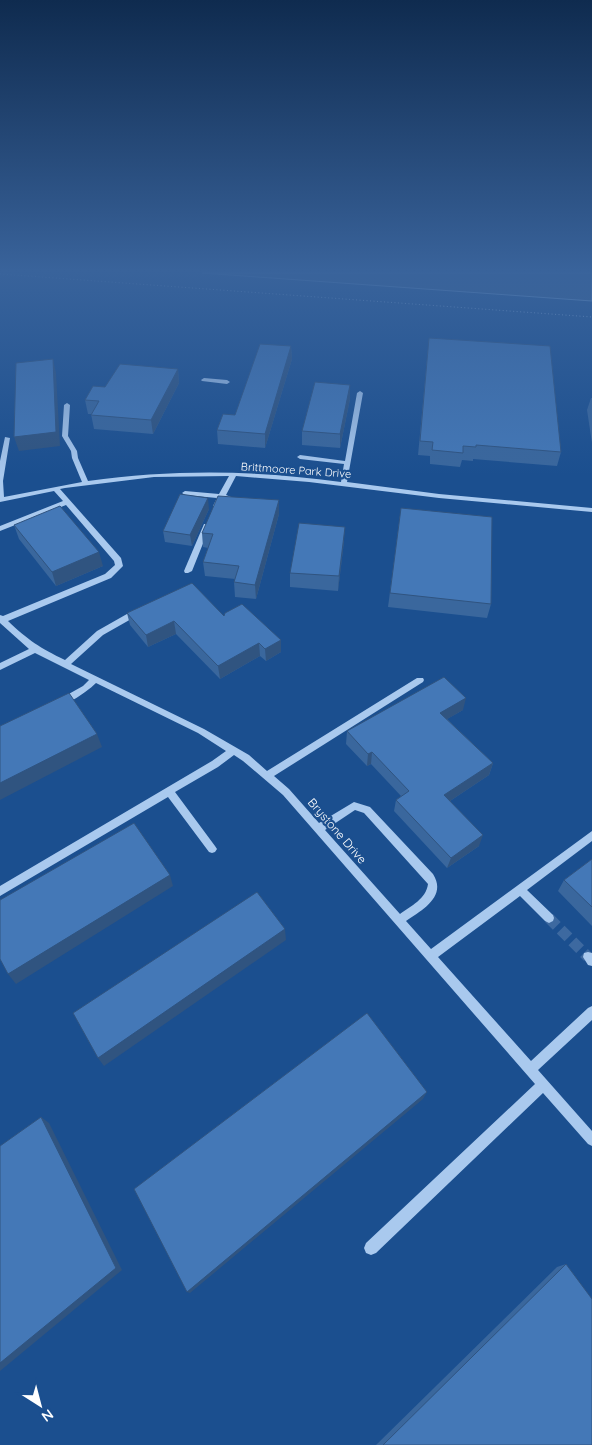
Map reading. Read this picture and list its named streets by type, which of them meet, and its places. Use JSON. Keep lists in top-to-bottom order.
{
  "streets": {
    "street": ["Brittmoore Park Drive", "Brystone Drive"]
  },
  "north": "bottom right"
}
